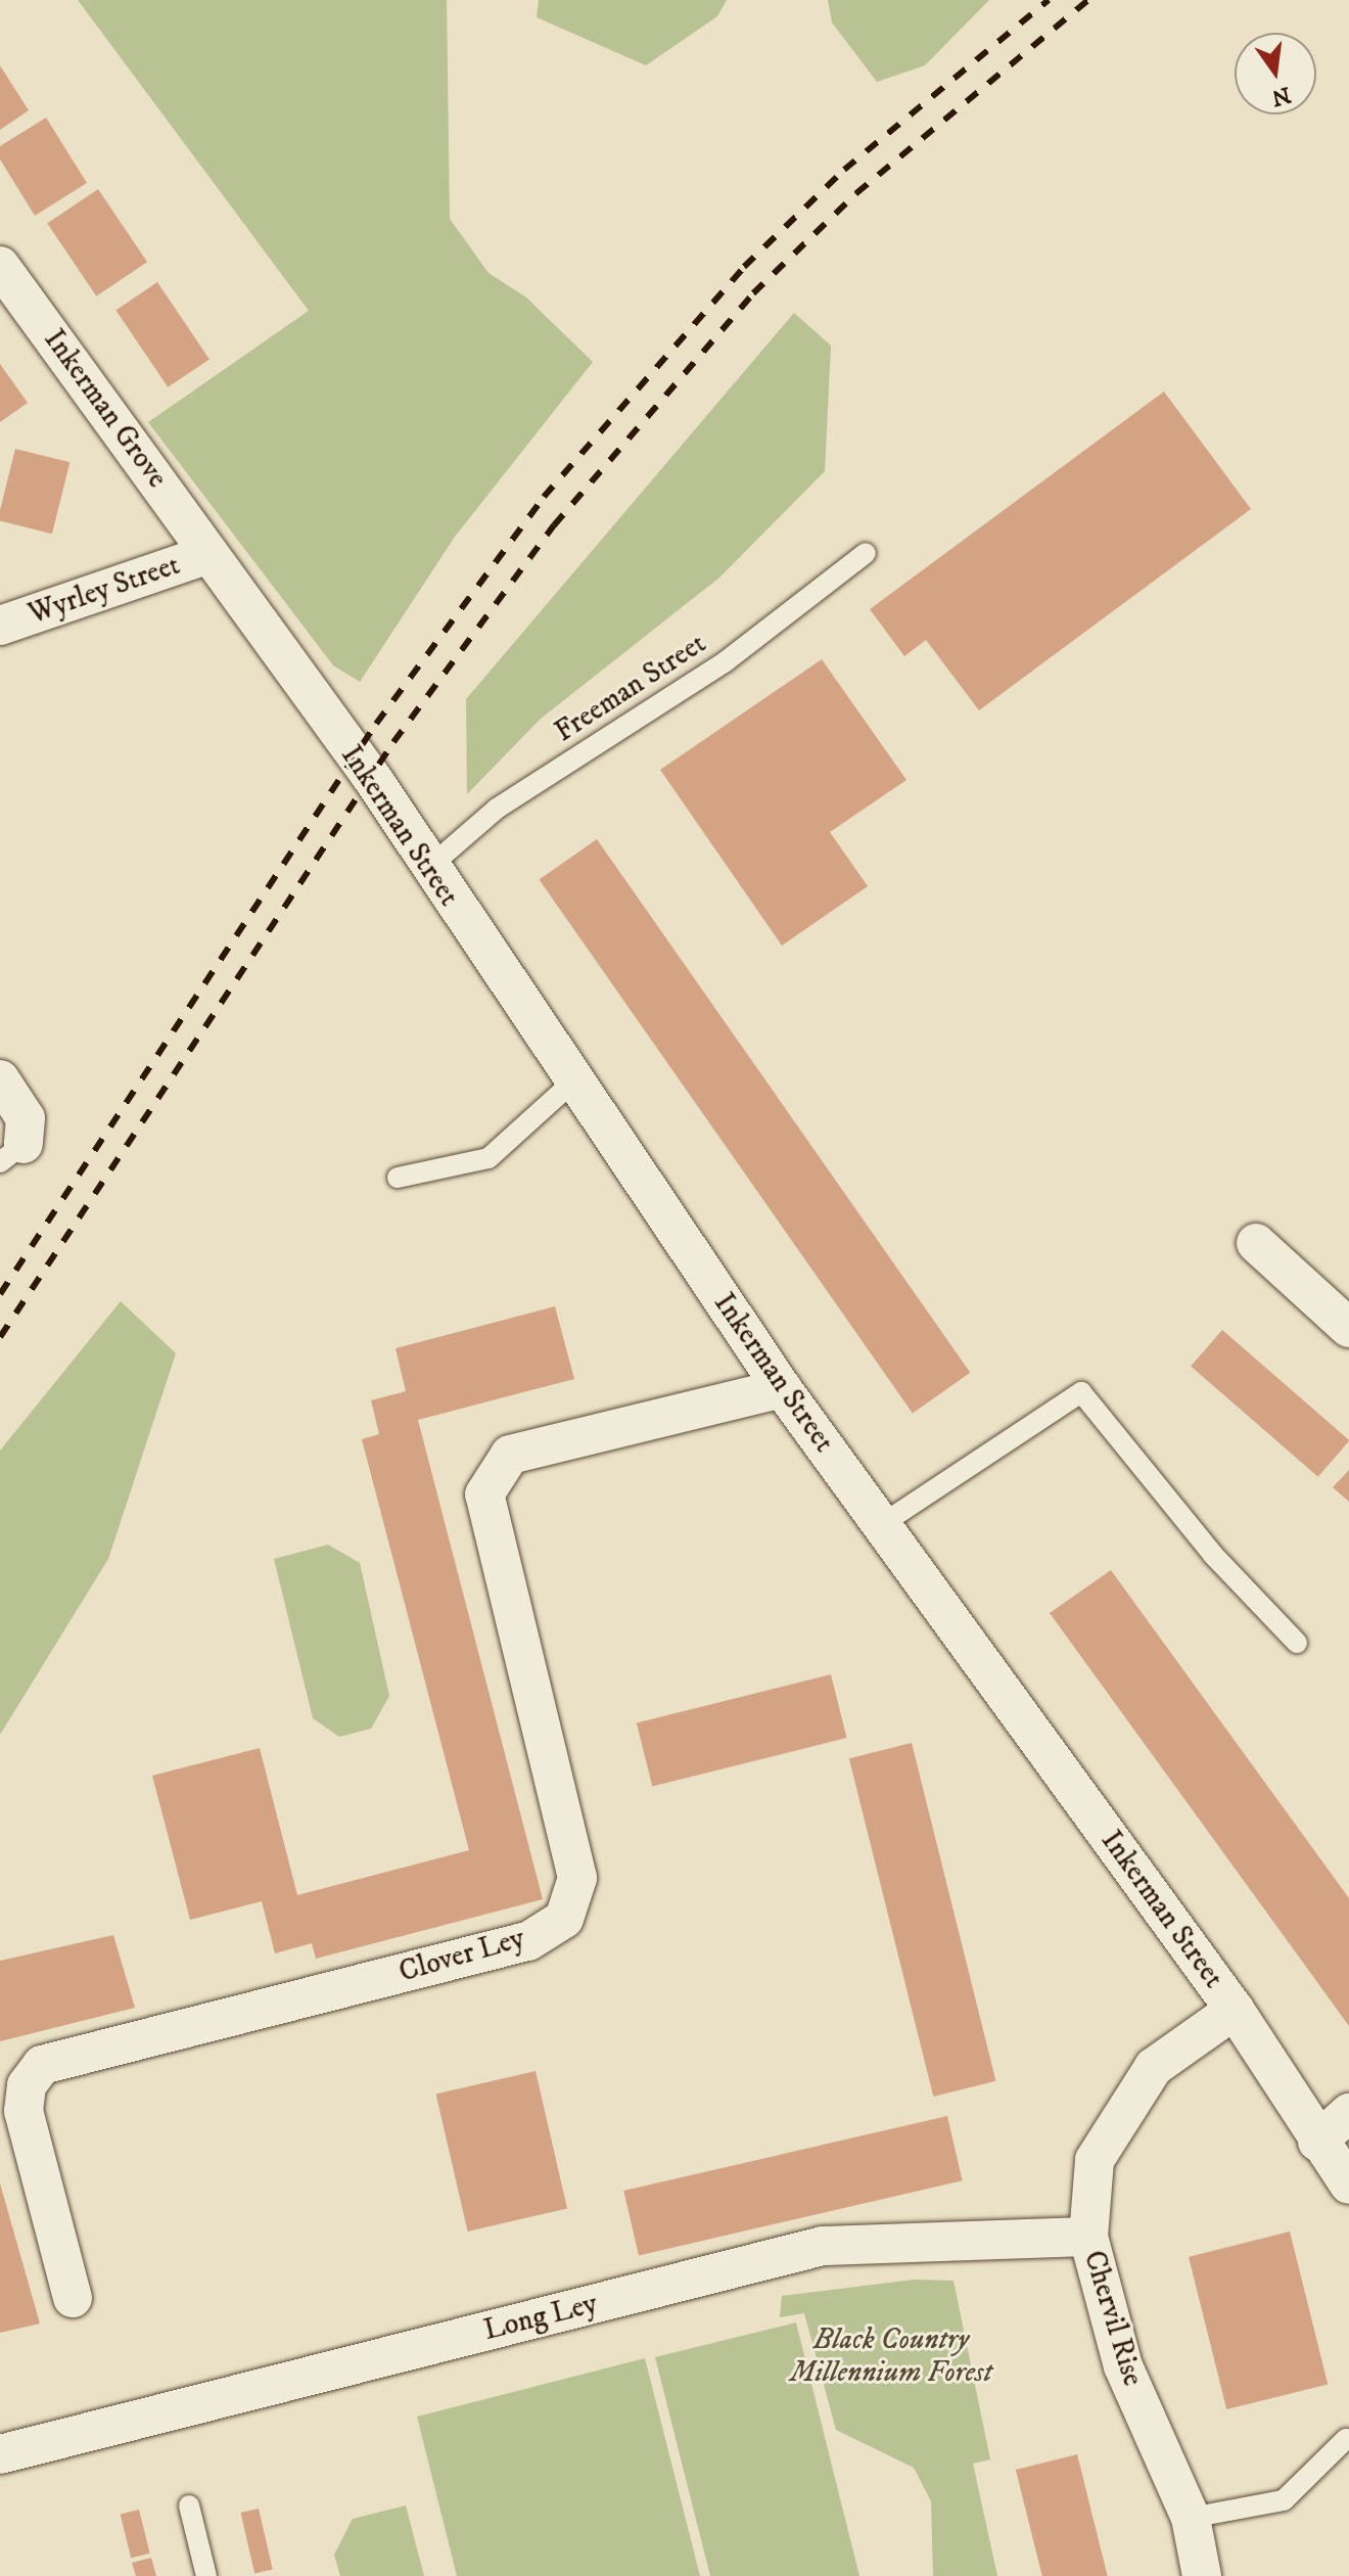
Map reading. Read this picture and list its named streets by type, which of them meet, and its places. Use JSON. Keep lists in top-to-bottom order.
{
  "streets": {
    "street": [
      "Inkerman Grove",
      "Wyrley Street",
      "Inkerman Street",
      "Clover Ley",
      "Long Ley",
      "Chervil Rise"
    ],
    "lane": ["Freeman Street"]
  },
  "crossings": [
    ["Inkerman Grove", "Wyrley Street"],
    ["Inkerman Grove", "Inkerman Street"],
    ["Wyrley Street", "Inkerman Street"],
    ["Freeman Street", "Inkerman Street"],
    ["Inkerman Street", "Clover Ley"],
    ["Inkerman Street", "Chervil Rise"],
    ["Long Ley", "Chervil Rise"]
  ],
  "parks": ["Black Country Millennium Forest"],
  "north": "bottom"
}
